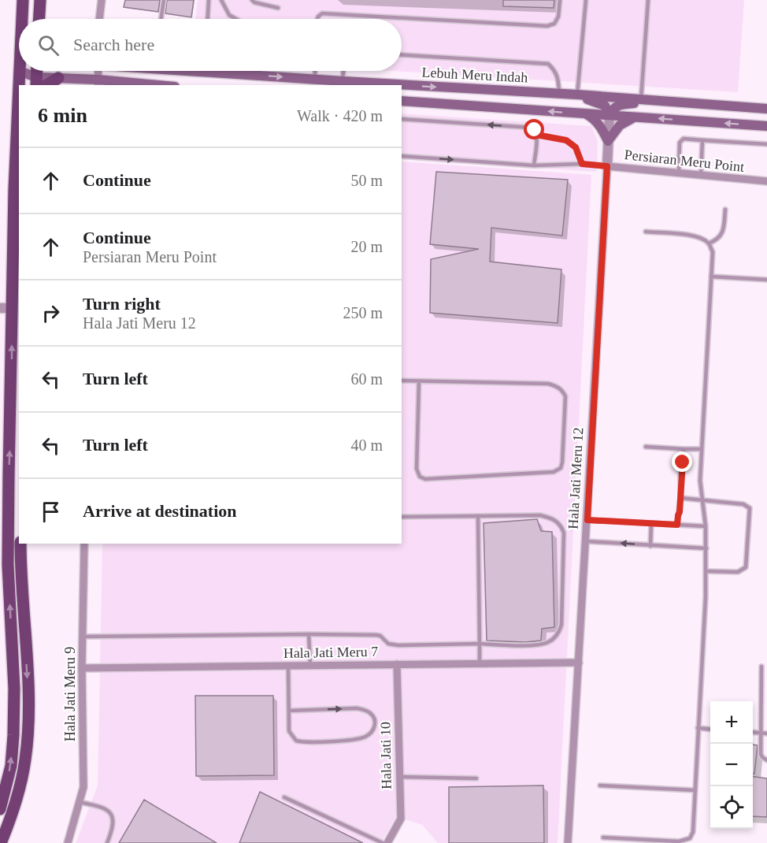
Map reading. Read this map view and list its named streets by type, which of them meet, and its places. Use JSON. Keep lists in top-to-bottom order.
{
  "streets": {
    "main road": ["Lebuh Meru Indah"],
    "street": [
      "Persiaran Meru Point",
      "Hala Jati Meru 12",
      "Hala Jati Meru 7",
      "Hala Jati Meru 9",
      "Hala Jati 10"
    ]
  },
  "crossings": [
    ["Persiaran Meru Point", "Hala Jati Meru 12"],
    ["Hala Jati Meru 12", "Hala Jati Meru 7"],
    ["Hala Jati Meru 7", "Hala Jati Meru 9"],
    ["Hala Jati Meru 7", "Hala Jati 10"]
  ],
  "one_way": ["Persiaran Meru Point"],
  "page": {
    "search": "Search here",
    "heading": ["6 min", "Walk · 420 m"],
    "list": [
      ["Continue", "50 m"],
      ["Continue", "Persiaran Meru Point", "20 m"],
      ["Turn right", "Hala Jati Meru 12", "250 m"],
      ["Turn left", "60 m"],
      ["Turn left", "40 m"],
      "Arrive at destination"
    ],
    "map_buttons": ["+", "−"]
  }
}
